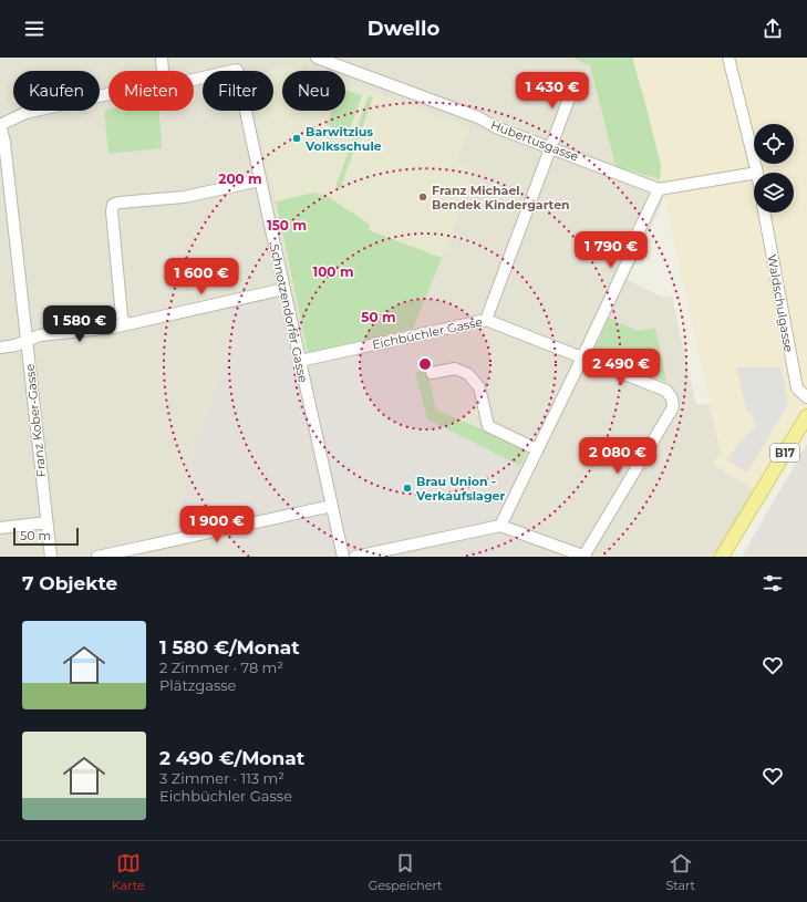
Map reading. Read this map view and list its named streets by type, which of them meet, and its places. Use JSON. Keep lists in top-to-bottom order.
{
  "streets": {
    "main road": ["B17"],
    "street": [
      "Hubertusgasse",
      "Waldschulgasse",
      "Schnotzendorfer Gasse",
      "Eichbüchler Gasse",
      "Franz Kober-Gasse"
    ]
  },
  "crossings": [
    ["Schnotzendorfer Gasse", "Eichbüchler Gasse"]
  ],
  "places": ["Barwitzius Volksschule", "Franz Michael Bendek Kindergarten", "Brau Union - Verkaufslager"],
  "scale_bar": "50 m",
  "page": {
    "header": "Dwello",
    "chip": [
      "Kaufen",
      "Mieten",
      "Filter",
      "Neu"
    ],
    "price": [
      "1 430 €",
      "1 790 €",
      "1 600 €",
      "1 580 €",
      "2 490 €",
      "2 080 €",
      "1 900 €"
    ],
    "scale": "50 m",
    "heading": "7 Objekte",
    "list": [
      {
        "name": "1 580 €/Monat",
        "note": "2 Zimmer · 78 m² · Plätzgasse"
      },
      {
        "name": "2 490 €/Monat",
        "note": "3 Zimmer · 113 m² · Eichbüchler Gasse"
      }
    ],
    "tabs": ["Karte", "Gespeichert", "Start"]
  },
  "rings": [
    "200 m",
    "150 m",
    "100 m",
    "50 m"
  ]
}
